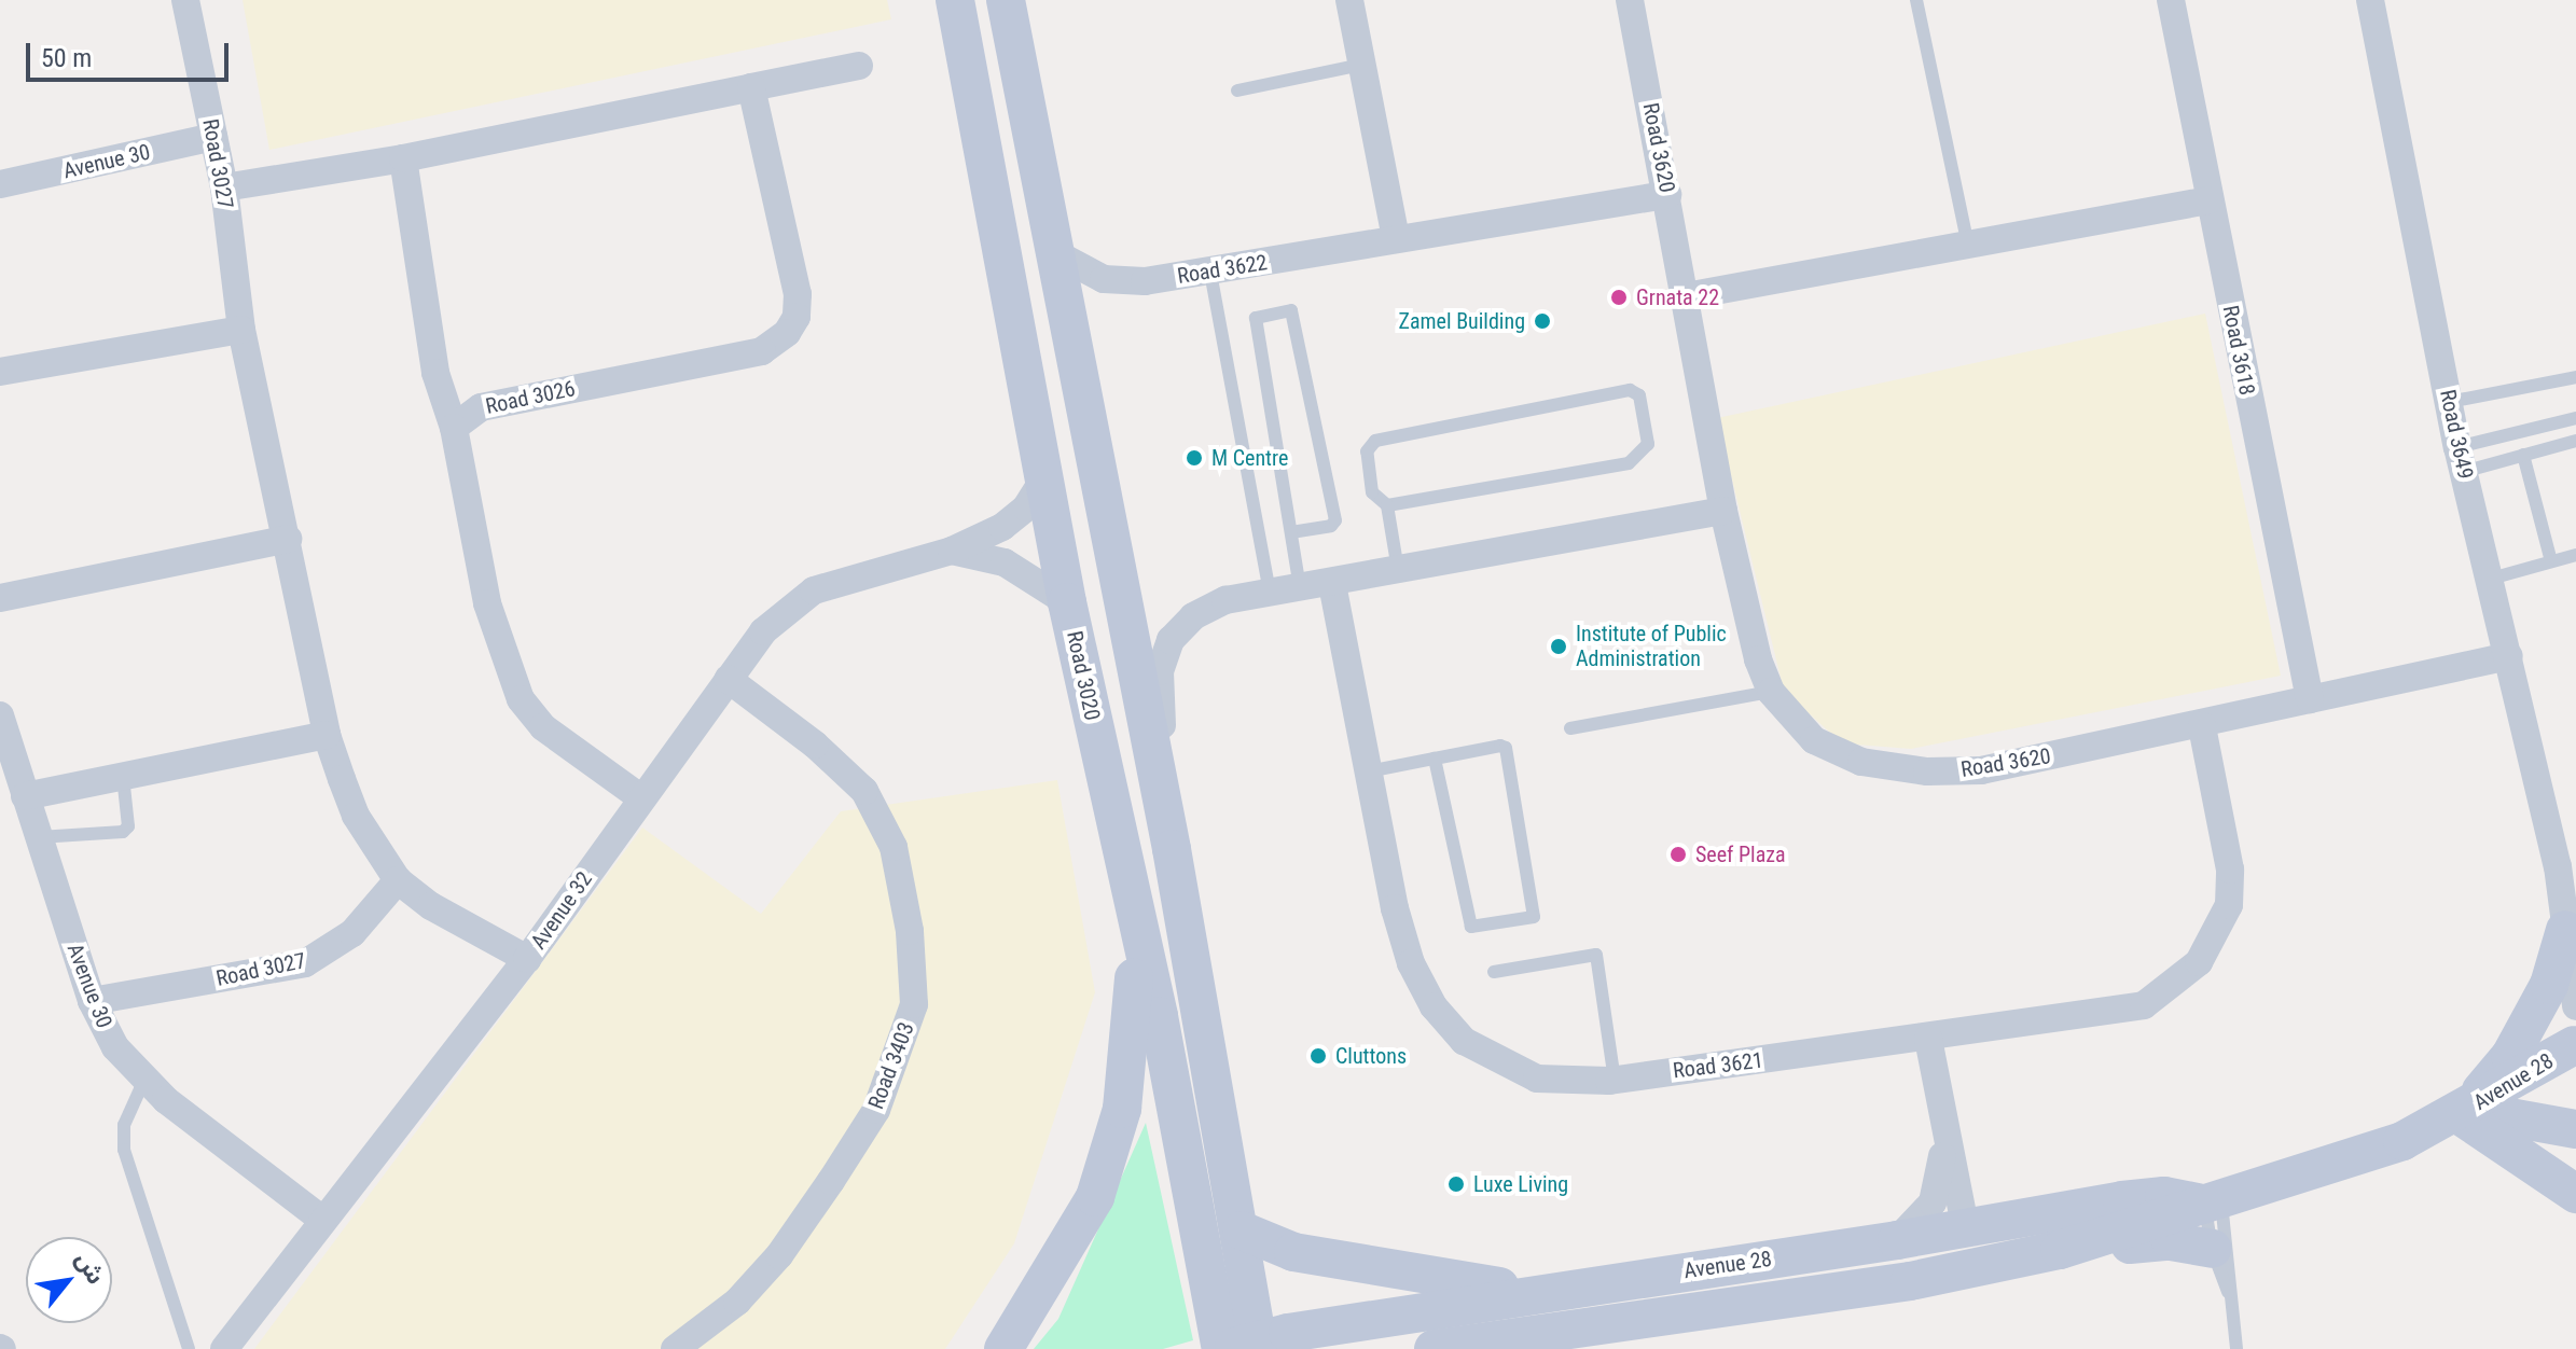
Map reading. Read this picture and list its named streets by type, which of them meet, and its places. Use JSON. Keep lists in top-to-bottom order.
{
  "streets": {
    "street": [
      "Road 3620",
      "Avenue 30",
      "Road 3027",
      "Road 3622",
      "Road 3618",
      "Road 3026",
      "Road 3649",
      "Road 3020",
      "Avenue 32",
      "Road 3403",
      "Road 3621",
      "Avenue 28"
    ]
  },
  "crossings": [
    ["Road 3620", "Road 3622"],
    ["Road 3620", "Road 3618"],
    ["Road 3620", "Road 3649"],
    ["Road 3620", "Road 3621"],
    ["Avenue 30", "Road 3027"],
    ["Avenue 30", "Avenue 32"],
    ["Road 3027", "Avenue 32"],
    ["Road 3020", "Avenue 32"],
    ["Road 3020", "Avenue 28"],
    ["Avenue 32", "Road 3403"]
  ],
  "places": [
    "Grnata 22",
    "Zamel Building",
    "M Centre",
    "Institute of Public Administration",
    "Seef Plaza",
    "Cluttons",
    "Luxe Living"
  ],
  "scale_bar": "50 m",
  "north": "top right"
}
